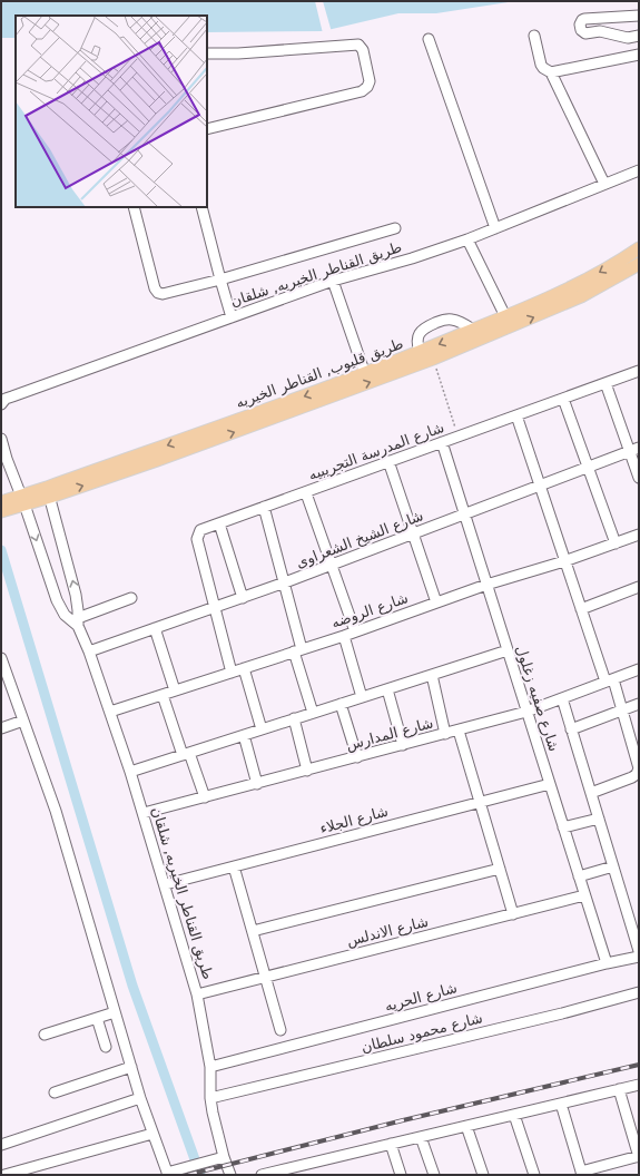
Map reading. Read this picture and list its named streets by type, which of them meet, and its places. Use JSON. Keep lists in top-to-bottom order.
{
  "streets": {
    "main road": ["طريق قليوب, القناطر الخيريه"],
    "street": [
      "طريق القناطر الخيريه, شلقان",
      "شارع المدرسة التجريبيه",
      "شارع الشيخ الشعراوى",
      "شارع الروضه",
      "شارع صفيه زغلول",
      "شارع المدارس",
      "شارع الجلاء",
      "شارع الاندلس",
      "شارع الحريه",
      "شارع محمود سلطان"
    ]
  },
  "crossings": [
    ["طريق القناطر الخيريه, شلقان", "طريق قليوب, القناطر الخيريه"],
    ["طريق القناطر الخيريه, شلقان", "شارع الشيخ الشعراوى"],
    ["طريق القناطر الخيريه, شلقان", "شارع الروضه"],
    ["طريق القناطر الخيريه, شلقان", "شارع المدارس"],
    ["طريق القناطر الخيريه, شلقان", "شارع الجلاء"],
    ["طريق القناطر الخيريه, شلقان", "شارع الاندلس"],
    ["طريق القناطر الخيريه, شلقان", "شارع الحريه"],
    ["طريق القناطر الخيريه, شلقان", "شارع محمود سلطان"],
    ["شارع المدرسة التجريبيه", "شارع الشيخ الشعراوى"],
    ["شارع المدرسة التجريبيه", "شارع صفيه زغلول"],
    ["شارع الشيخ الشعراوى", "شارع صفيه زغلول"],
    ["شارع الروضه", "شارع صفيه زغلول"],
    ["شارع صفيه زغلول", "شارع المدارس"],
    ["شارع صفيه زغلول", "شارع الجلاء"],
    ["شارع صفيه زغلول", "شارع الاندلس"],
    ["شارع صفيه زغلول", "شارع الحريه"]
  ]
}
